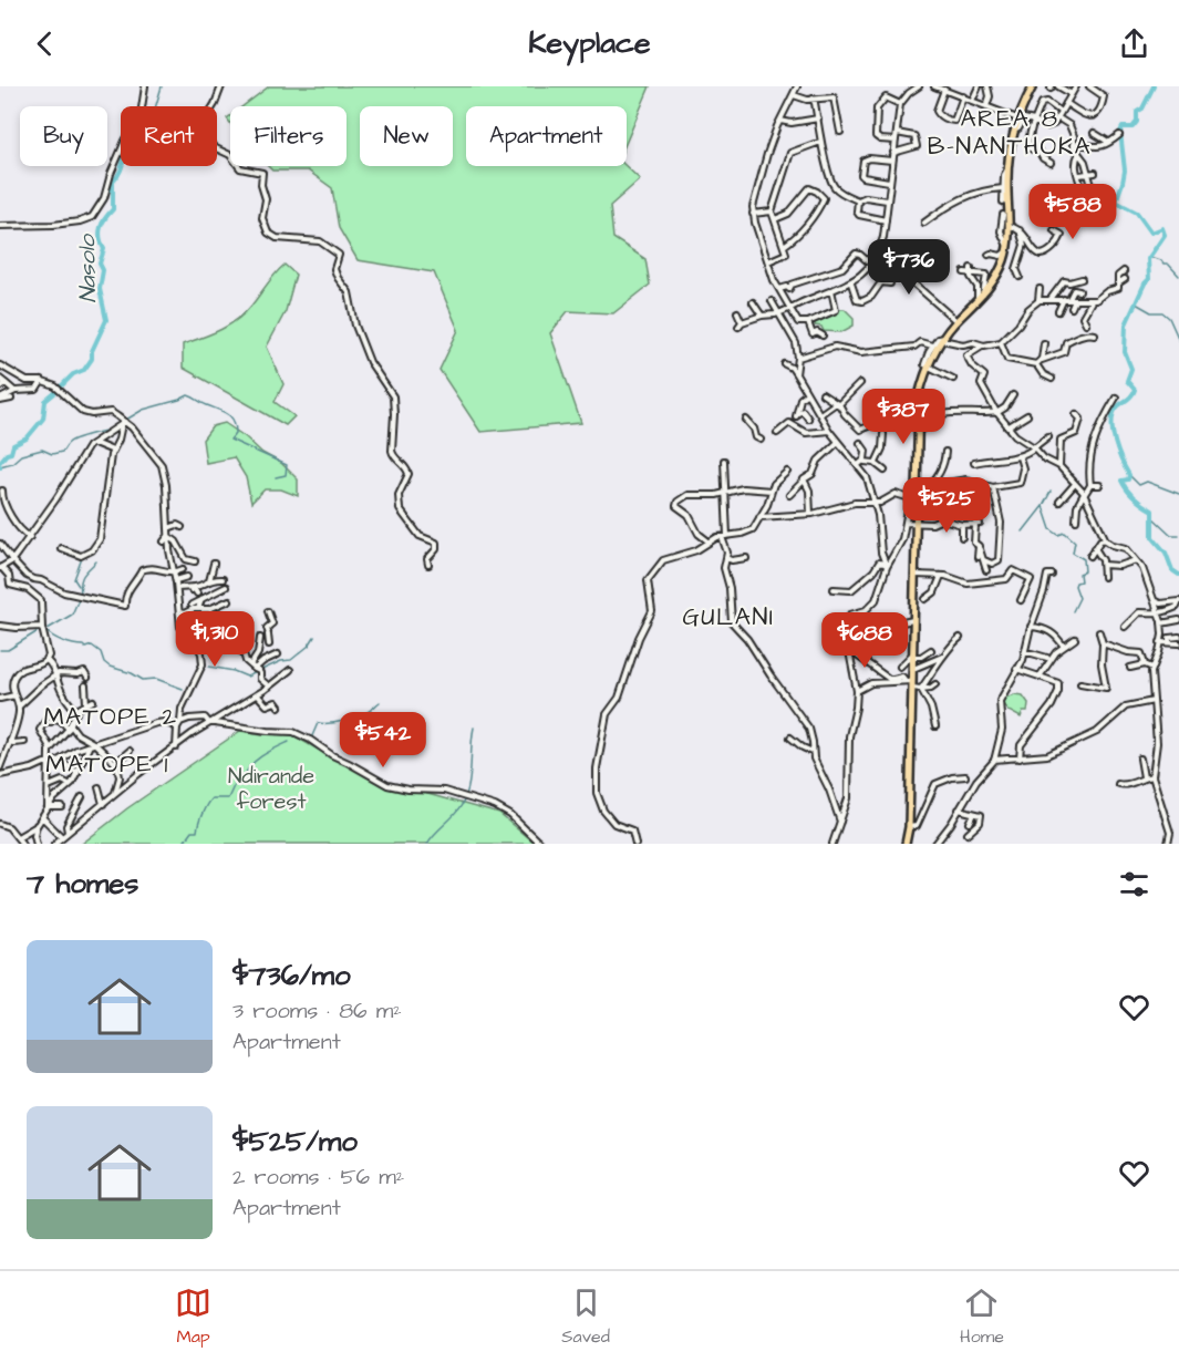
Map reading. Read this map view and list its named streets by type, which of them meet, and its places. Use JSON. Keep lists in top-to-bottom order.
{
  "districts": [
    "AREA 8 B-NANTHOKA",
    "GULANI",
    "MATOPE 2",
    "MATOPE 1"
  ],
  "water": ["Nasolo"],
  "parks": ["Ndirande forest"],
  "page": {
    "header": "Keyplace",
    "chip": [
      "Buy",
      "Rent",
      "Filters",
      "New",
      "Apartment"
    ],
    "price": [
      "$588",
      "$736",
      "$387",
      "$525",
      "$1,310",
      "$688",
      "$542"
    ],
    "heading": "7 homes",
    "list": [
      {
        "name": "$736/mo",
        "note": "3 rooms · 86 m² · Apartment"
      },
      {
        "name": "$525/mo",
        "note": "2 rooms · 56 m² · Apartment"
      }
    ],
    "tabs": ["Map", "Saved", "Home"]
  }
}
